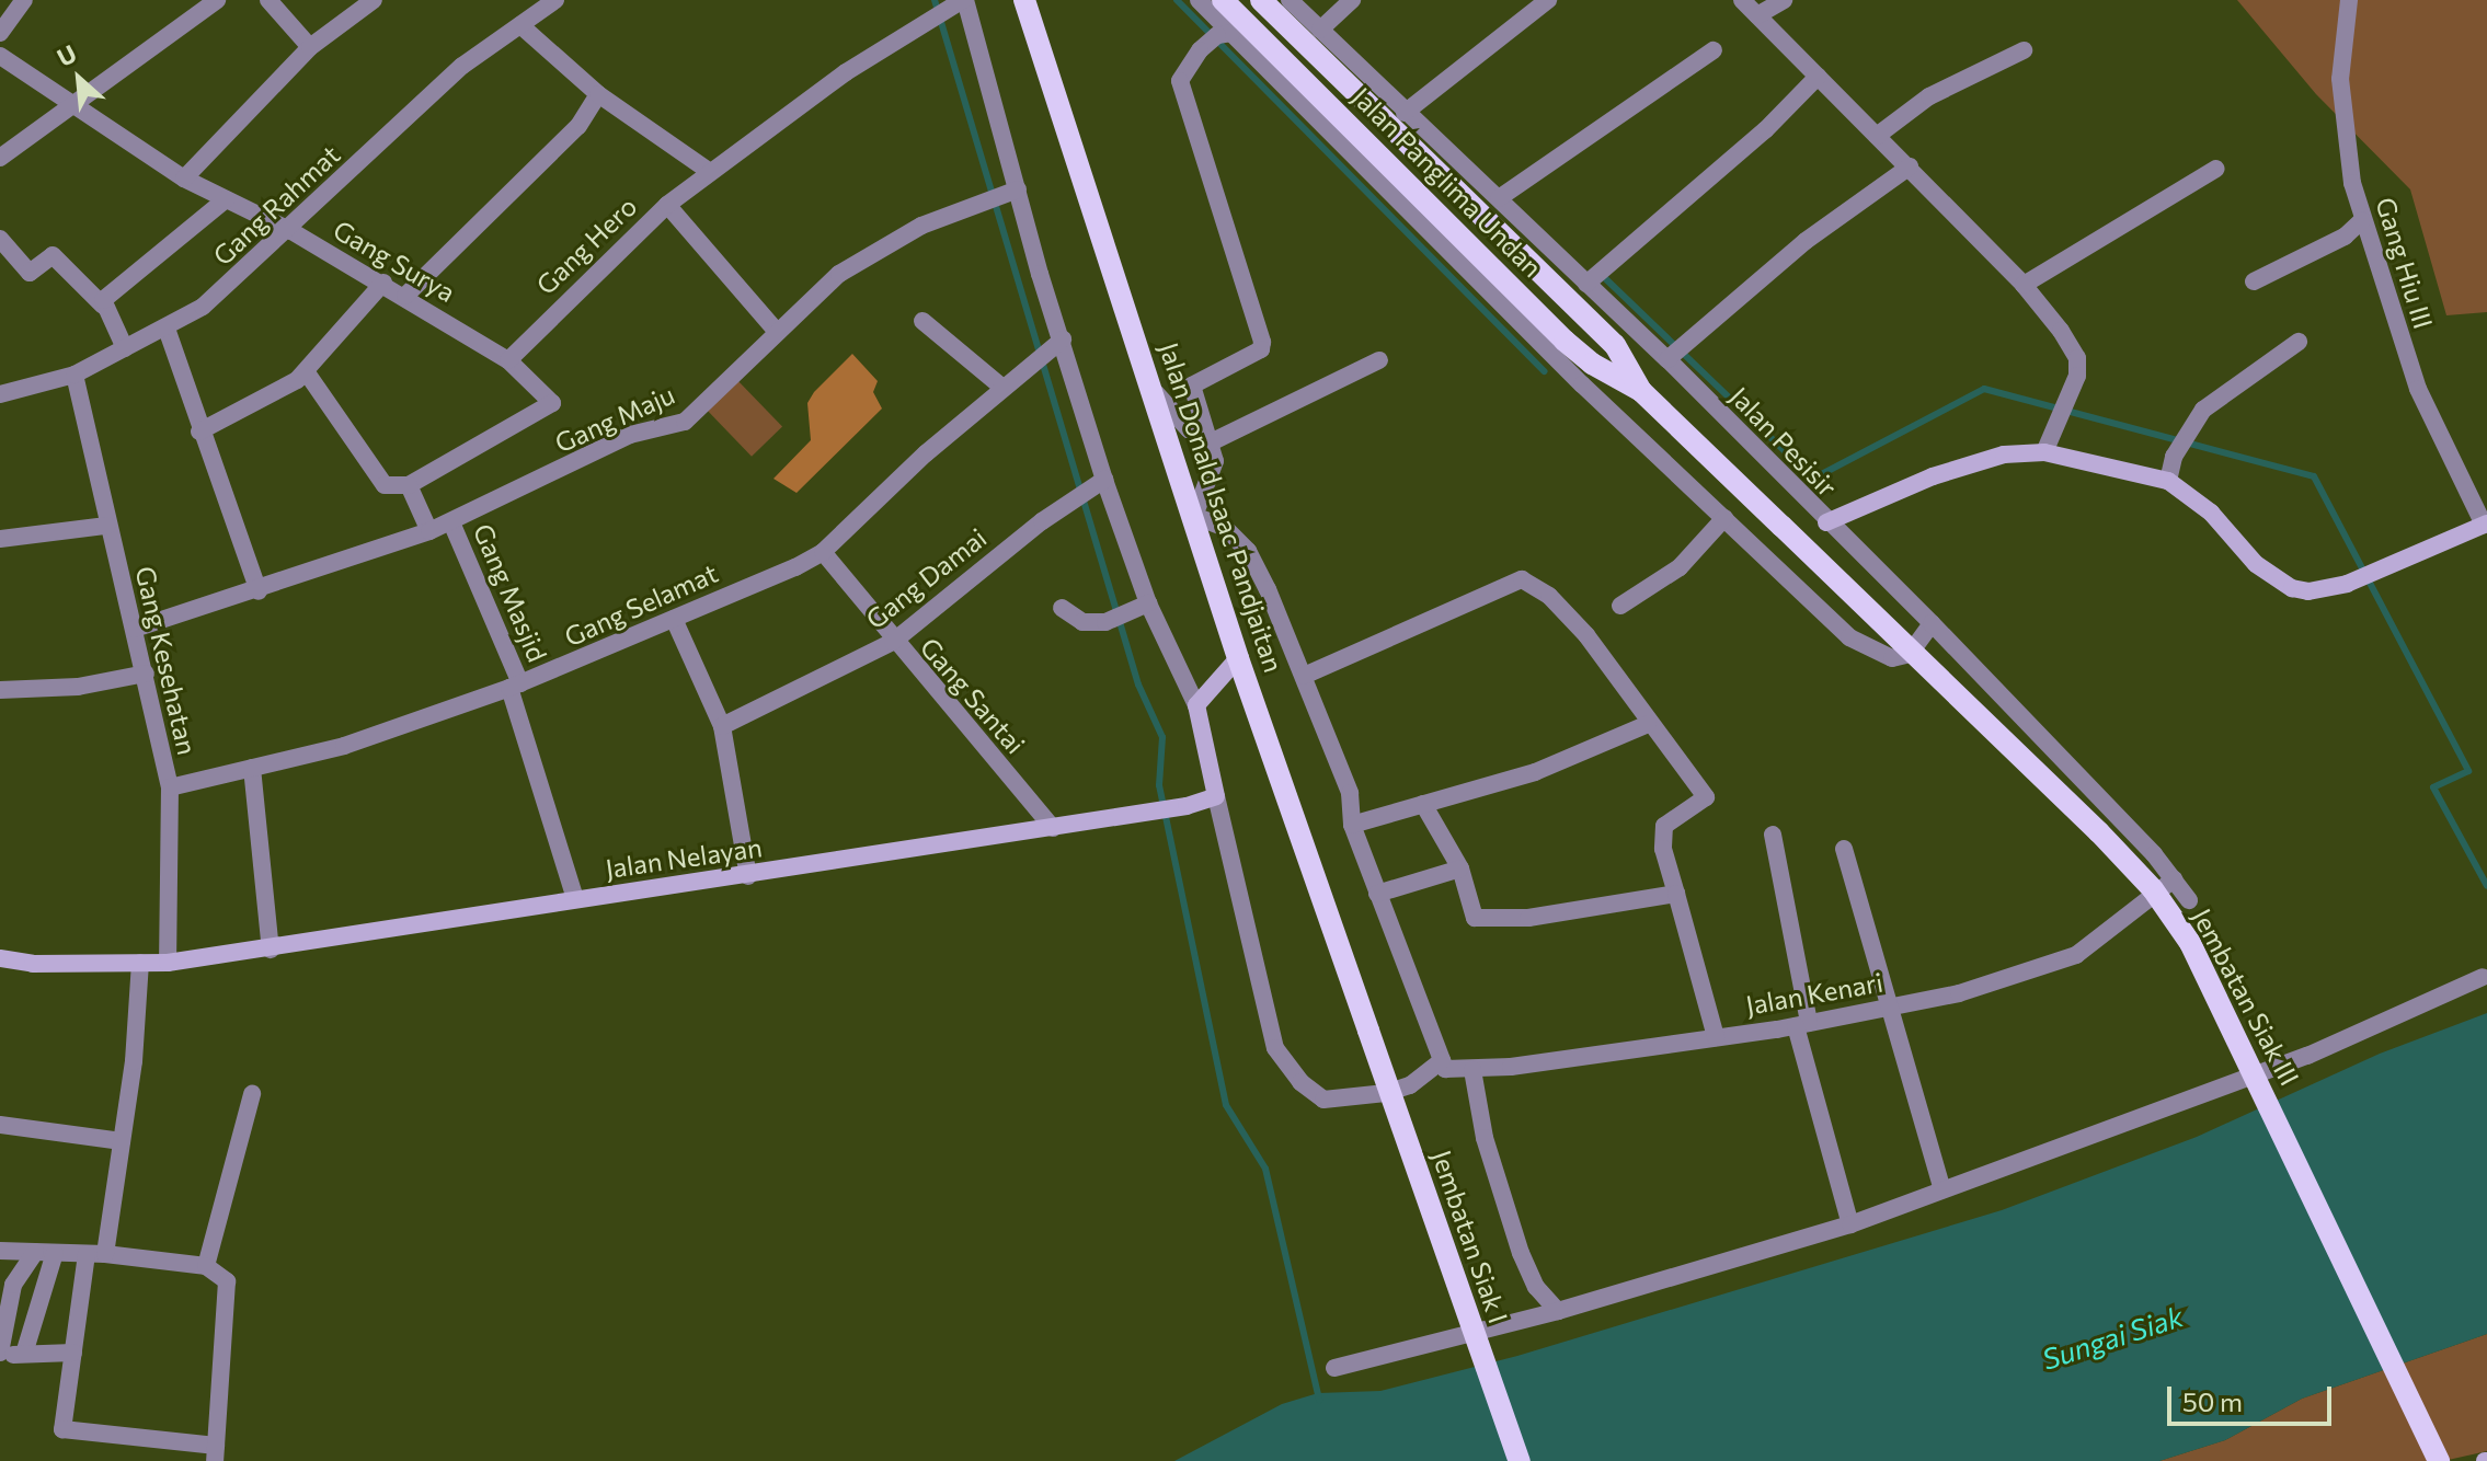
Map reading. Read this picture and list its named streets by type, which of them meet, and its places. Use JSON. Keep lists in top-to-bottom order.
{
  "streets": {
    "main road": [
      "Jalan Panglima Undan",
      "Jalan Pesisir",
      "Jalan Donald Isaac Pandjaitan",
      "Jalan Nelayan",
      "Jembatan Siak III",
      "Jembatan Siak I"
    ],
    "street": [
      "Gang Rahmat",
      "Gang Hero",
      "Gang Surya",
      "Gang Hiu III",
      "Gang Maju",
      "Gang Damai",
      "Gang Masjid",
      "Gang Selamat",
      "Gang Kesehatan",
      "Gang Santai",
      "Jalan Kenari"
    ]
  },
  "crossings": [
    ["Jalan Panglima Undan", "Jalan Pesisir"],
    ["Jalan Panglima Undan", "Jembatan Siak III"],
    ["Gang Rahmat", "Gang Surya"],
    ["Gang Rahmat", "Gang Kesehatan"],
    ["Gang Hero", "Gang Surya"],
    ["Gang Hiu III", "Jalan Pesisir"],
    ["Gang Maju", "Gang Masjid"],
    ["Gang Maju", "Gang Kesehatan"],
    ["Jalan Donald Isaac Pandjaitan", "Jembatan Siak I"],
    ["Gang Damai", "Gang Santai"],
    ["Gang Masjid", "Gang Selamat"],
    ["Gang Masjid", "Jalan Nelayan"],
    ["Gang Selamat", "Gang Kesehatan"],
    ["Gang Selamat", "Gang Santai"],
    ["Gang Kesehatan", "Jalan Nelayan"],
    ["Gang Santai", "Jalan Nelayan"]
  ],
  "water": ["Sungai Siak"],
  "scale_bar": "50 m",
  "north": "top left"
}
